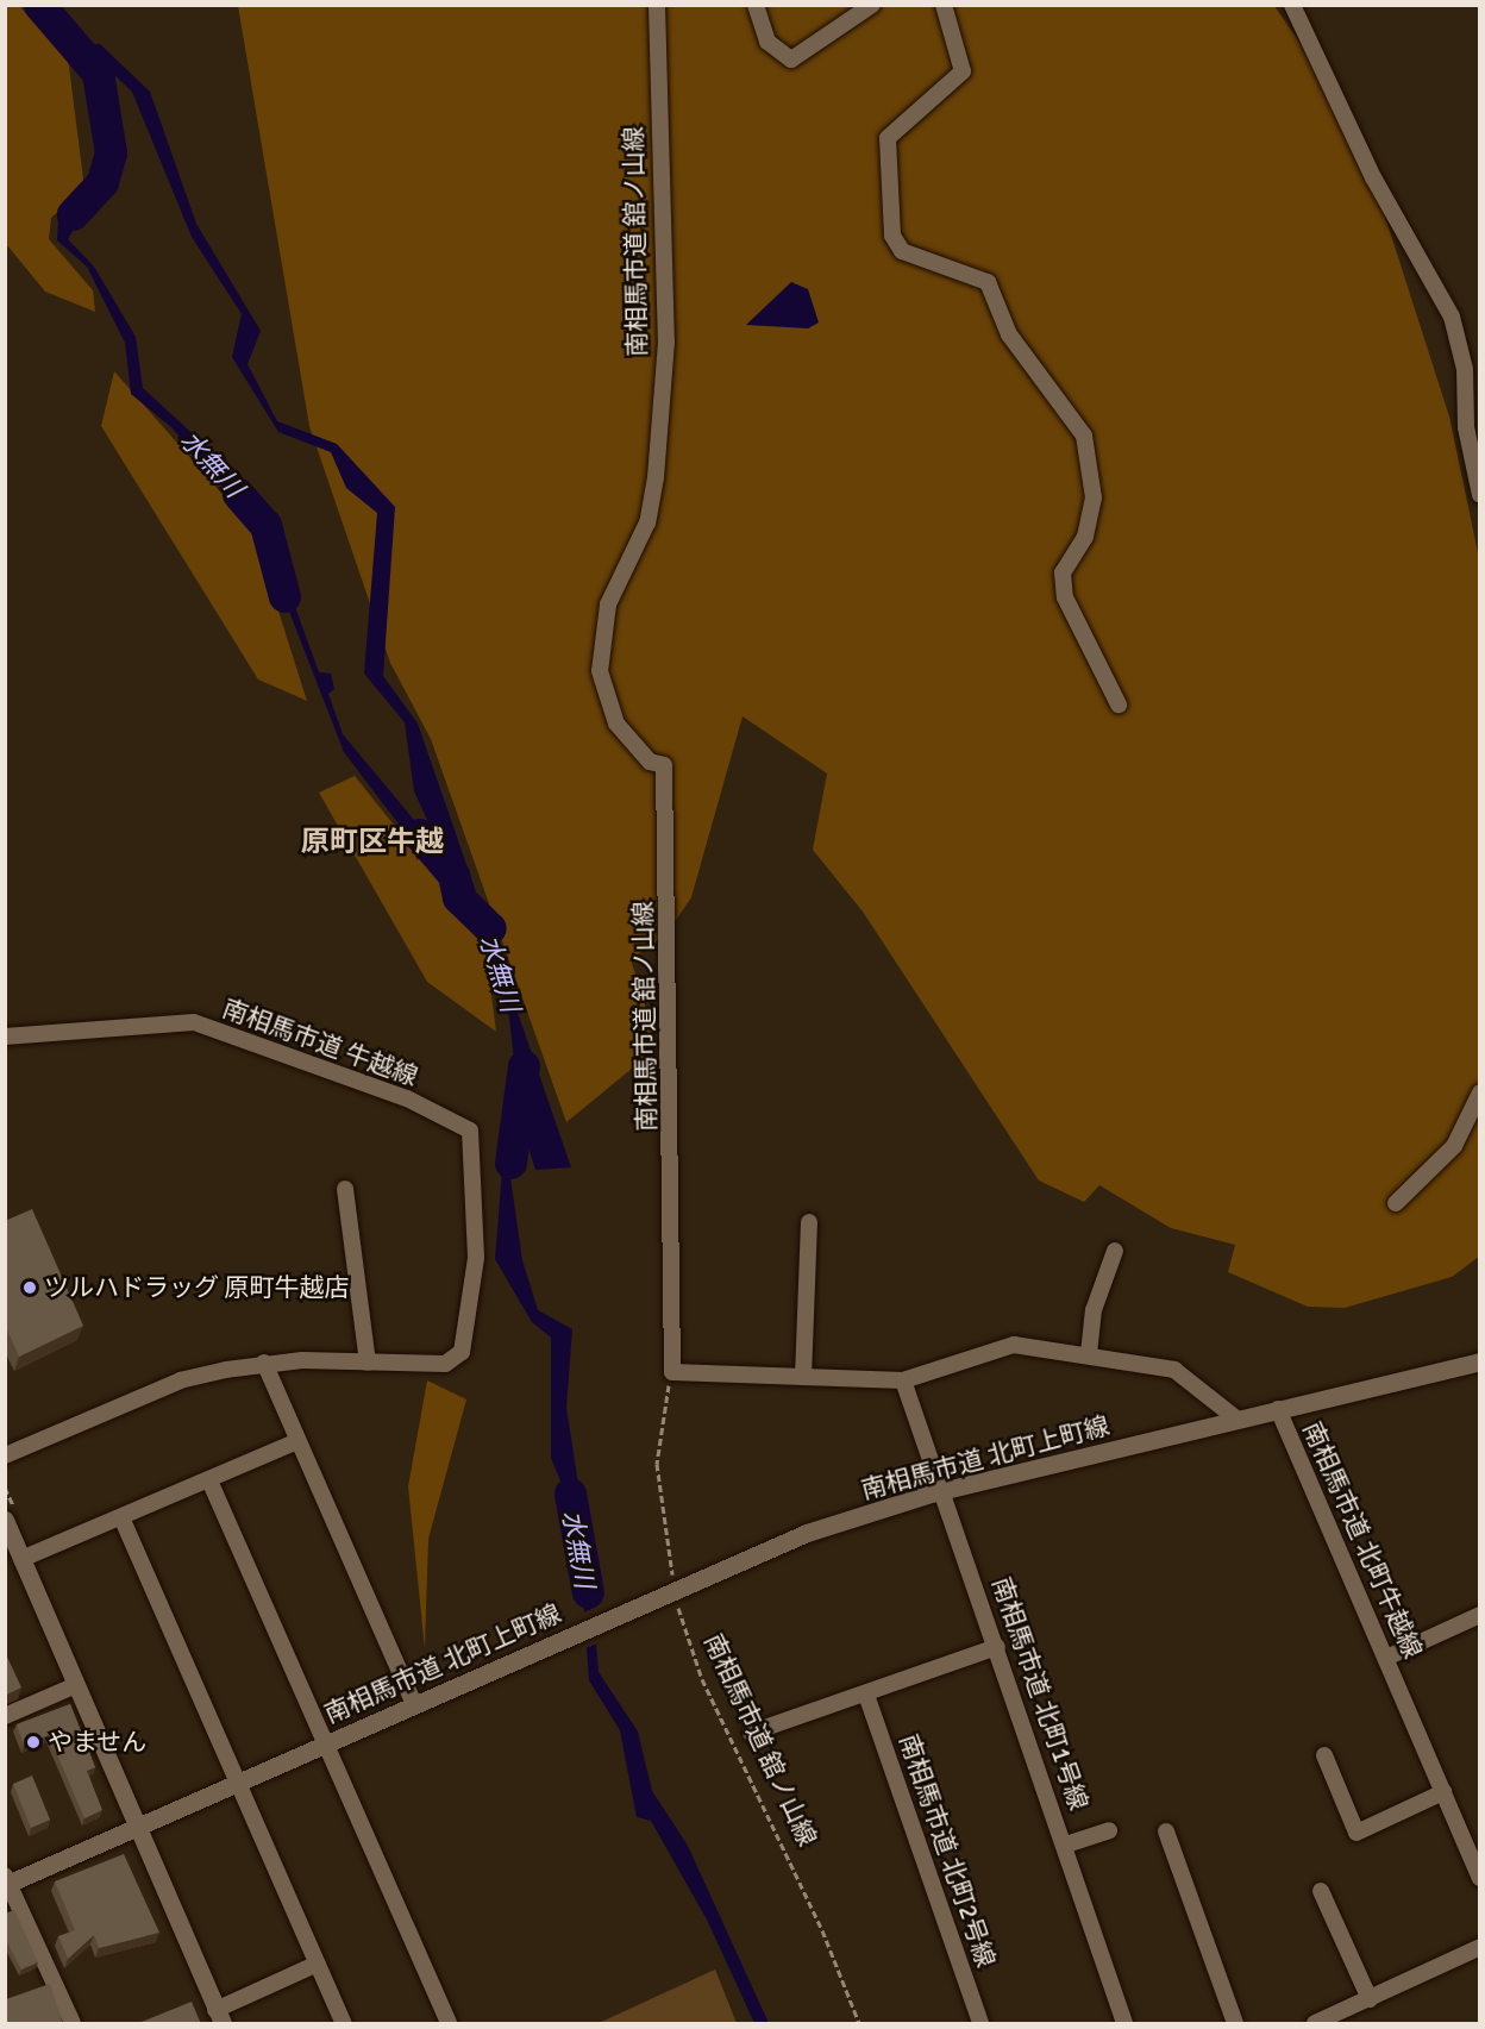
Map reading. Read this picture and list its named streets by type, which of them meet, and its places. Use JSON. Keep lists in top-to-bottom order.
{
  "streets": {
    "street": [
      "南相馬市道 舘ノ山線",
      "南相馬市道 牛越線",
      "南相馬市道 北町上町線",
      "南相馬市道 北町牛越線",
      "南相馬市道 北町1号線",
      "南相馬市道 北町2号線"
    ]
  },
  "crossings": [
    ["南相馬市道 舘ノ山線", "南相馬市道 北町上町線"],
    ["南相馬市道 北町上町線", "南相馬市道 北町牛越線"],
    ["南相馬市道 北町上町線", "南相馬市道 北町1号線"]
  ],
  "districts": ["原町区牛越"],
  "water": ["水無川"],
  "places": ["ツルハドラッグ 原町牛越店", "やません"]
}
